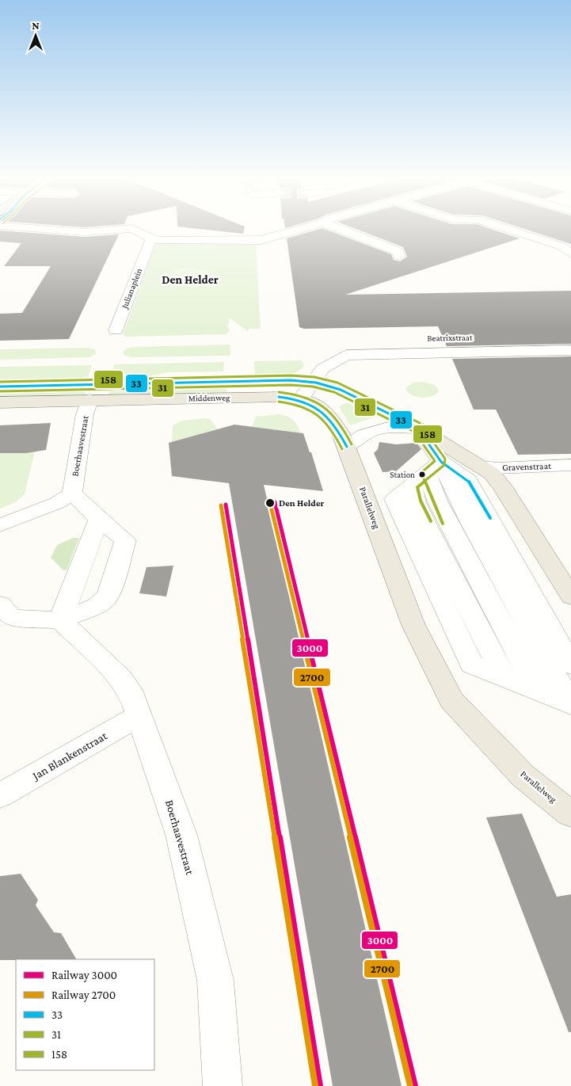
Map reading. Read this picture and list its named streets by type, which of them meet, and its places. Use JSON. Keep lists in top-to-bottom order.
{
  "streets": {
    "main road": ["Middenweg", "Parallelweg"],
    "street": [
      "Julianaplein",
      "Beatrixstraat",
      "Boerhaavestraat",
      "Gravenstraat",
      "Jan Blankenstraat"
    ]
  },
  "crossings": [
    ["Beatrixstraat", "Middenweg"],
    ["Middenweg", "Boerhaavestraat"],
    ["Middenweg", "Parallelweg"],
    ["Boerhaavestraat", "Jan Blankenstraat"]
  ],
  "districts": ["Den Helder"],
  "places": ["Station", "Den Helder"],
  "lines": [
    "transit line 158",
    "transit line 33",
    "transit line 31",
    "rail line 3000",
    "rail line 2700"
  ],
  "legend": [
    "Railway 3000",
    "Railway 2700",
    "33",
    "31",
    "158"
  ],
  "north": "top"
}
